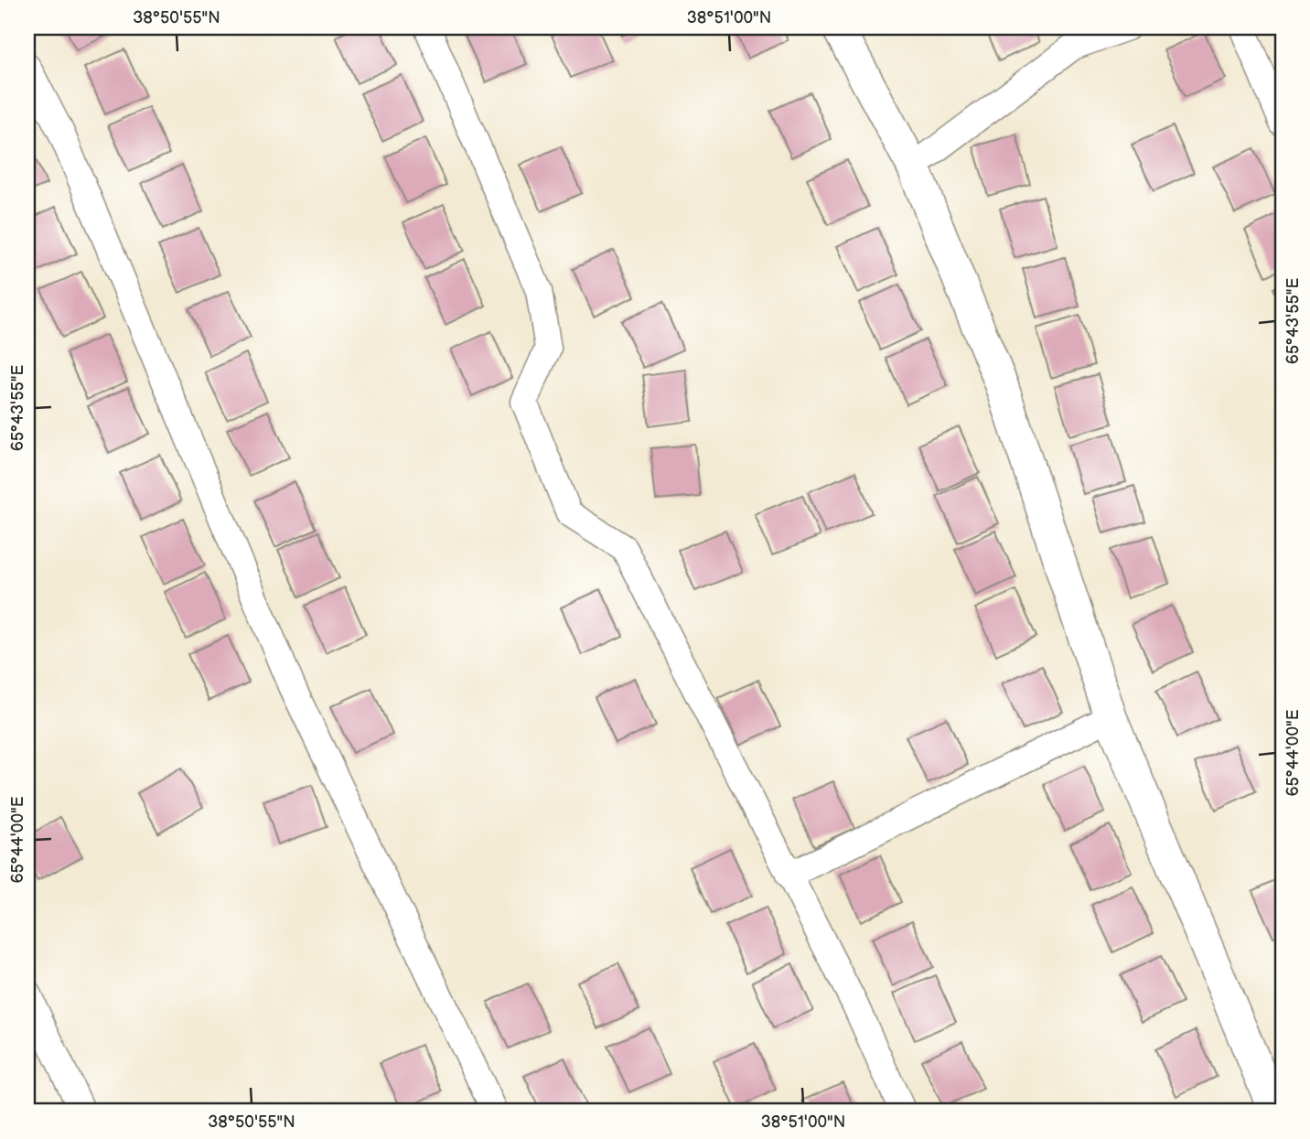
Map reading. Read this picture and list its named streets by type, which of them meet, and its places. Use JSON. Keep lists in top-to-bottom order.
{
  "coordinates": [
    "38°50'55\"N",
    "38°51'00\"N",
    "65°43'55\"E",
    "65°44'00\"E"
  ]
}
